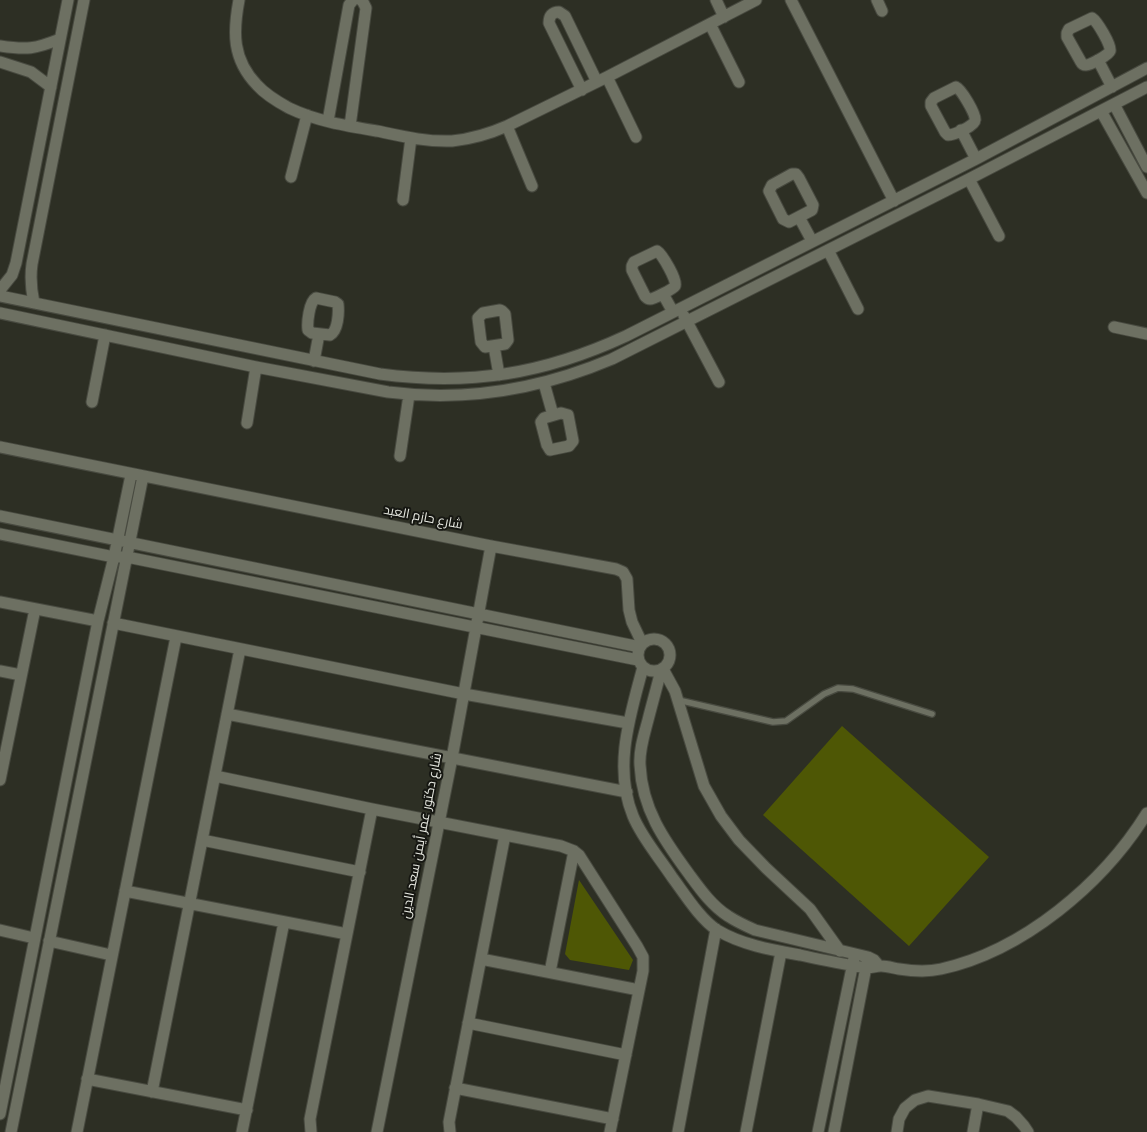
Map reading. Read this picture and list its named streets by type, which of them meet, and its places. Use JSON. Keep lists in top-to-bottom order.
{
  "streets": {
    "street": ["شارع حازم العبد", "شارع دكتور عمر أيمن سعد الدين"]
  },
  "crossings": [
    ["شارع حازم العبد", "شارع دكتور عمر أيمن سعد الدين"]
  ]
}
